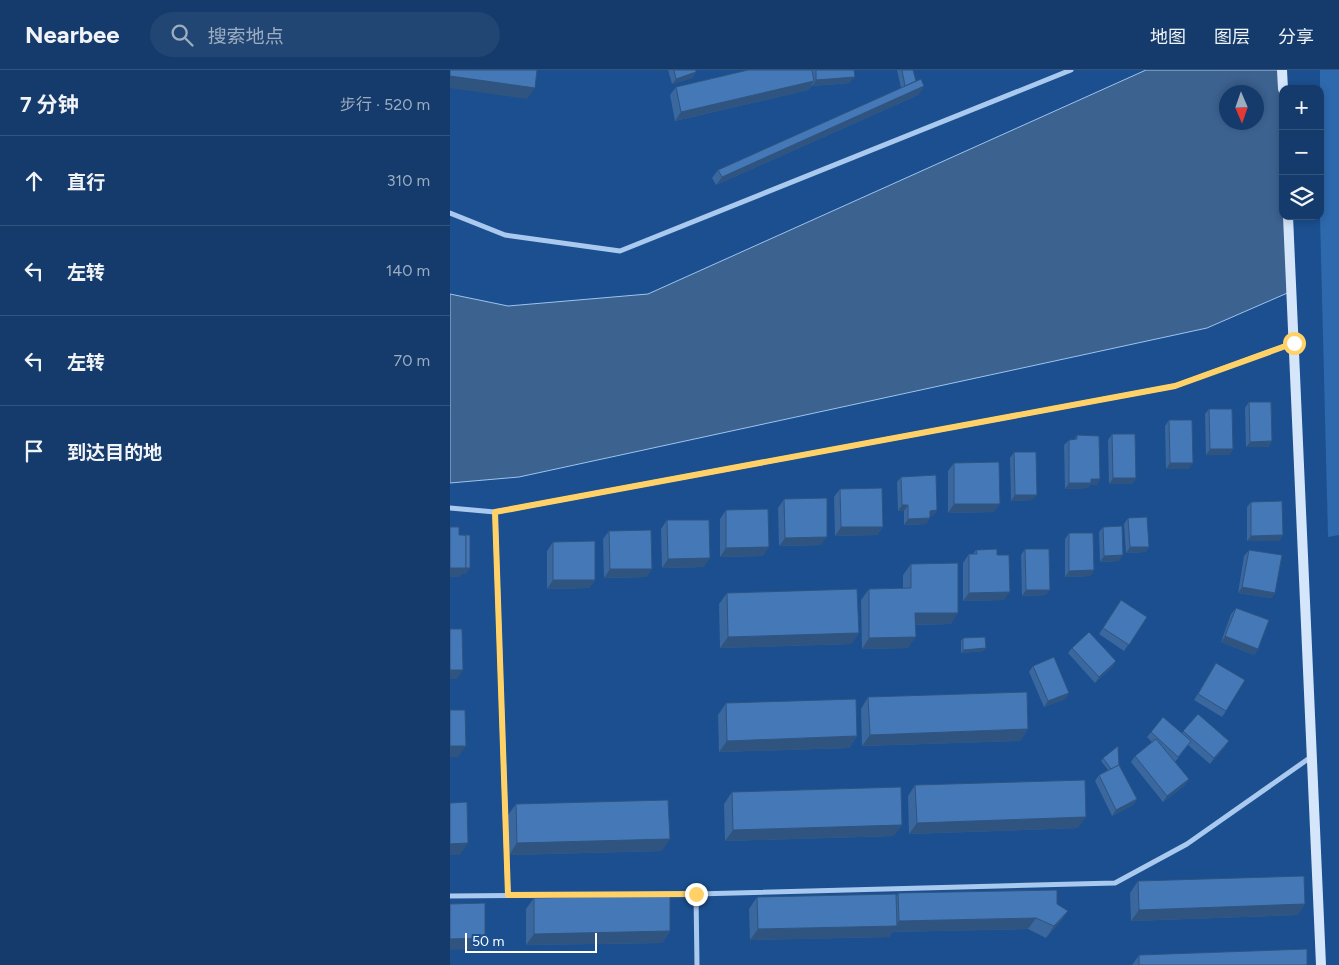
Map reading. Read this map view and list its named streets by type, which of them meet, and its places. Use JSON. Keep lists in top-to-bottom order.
{
  "scale_bar": "50 m",
  "north": "bottom",
  "page": {
    "header": "Nearbee",
    "search": "搜索地点",
    "nav": ["地图", "图层", "分享"],
    "heading": ["7 分钟", "步行 · 520 m"],
    "map_buttons": ["+", "−"],
    "list": [
      ["直行", "310 m"],
      ["左转", "140 m"],
      ["左转", "70 m"],
      "到达目的地"
    ],
    "scale": "50 m"
  }
}
